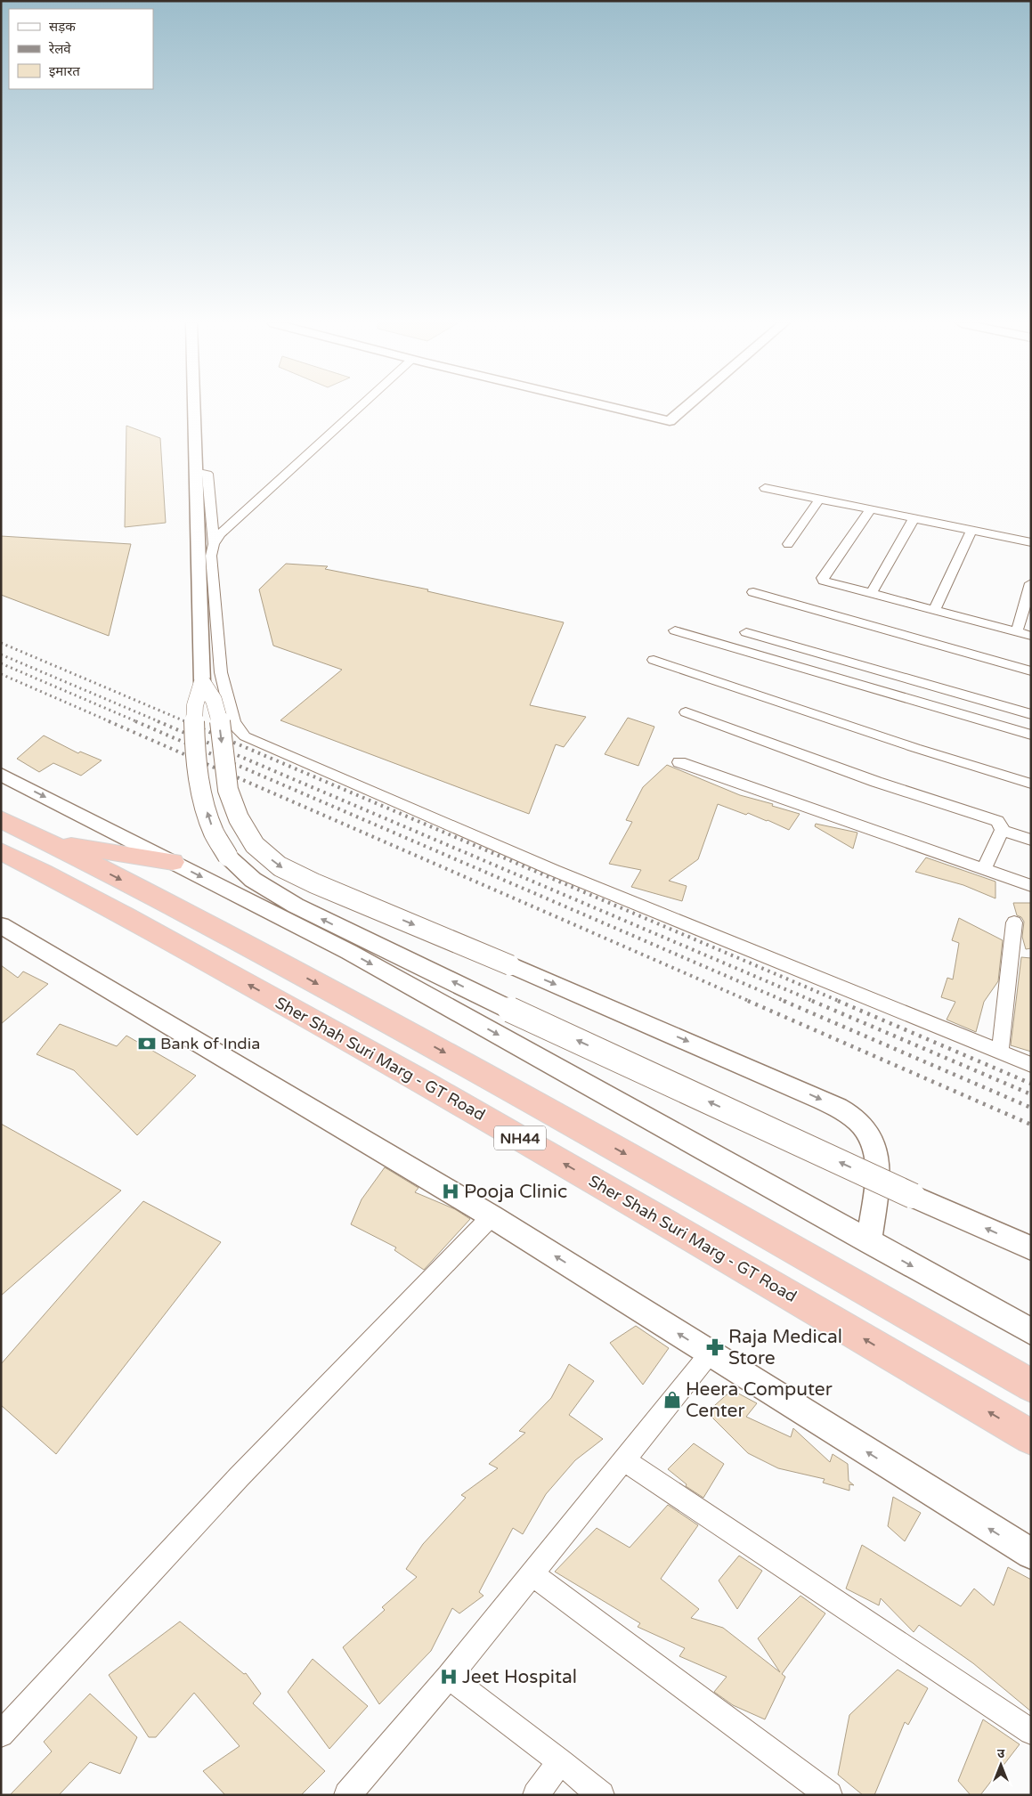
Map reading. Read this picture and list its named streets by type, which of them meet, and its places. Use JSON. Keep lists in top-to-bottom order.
{
  "streets": {
    "highway": ["Sher Shah Suri Marg - GT Road", "NH44"]
  },
  "places": {
    "bank": ["Bank of India"],
    "hospital": ["Pooja Clinic", "Jeet Hospital"],
    "pharmacy": ["Raja Medical Store"],
    "shop": ["Heera Computer Center"]
  },
  "legend": ["सड़क", "रेलवे", "इमारत"],
  "north": "top"
}
